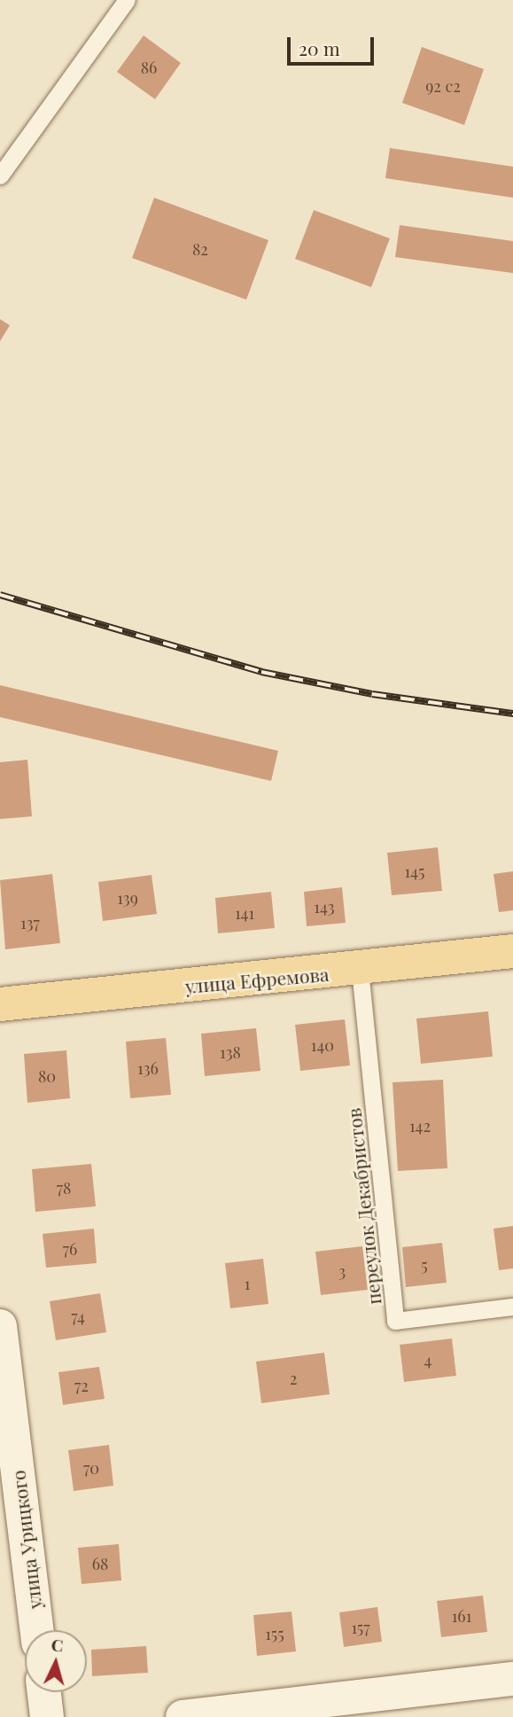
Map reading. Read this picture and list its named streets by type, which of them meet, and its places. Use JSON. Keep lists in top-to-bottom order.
{
  "streets": {
    "main road": ["улица Ефремова"],
    "street": ["улица Урицкого"],
    "lane": ["переулок Декабристов"]
  },
  "crossings": [
    ["улица Ефремова", "переулок Декабристов"]
  ],
  "house_numbers": [
    "86",
    "92 с2",
    "82",
    "145",
    "139",
    "143",
    "141",
    "137",
    "140",
    "138",
    "136",
    "80",
    "142",
    "78",
    "76",
    "5",
    "3",
    "1",
    "74",
    "4",
    "2",
    "72",
    "70",
    "68",
    "161",
    "157",
    "155"
  ],
  "scale_bar": "20 m",
  "north": "top"
}
